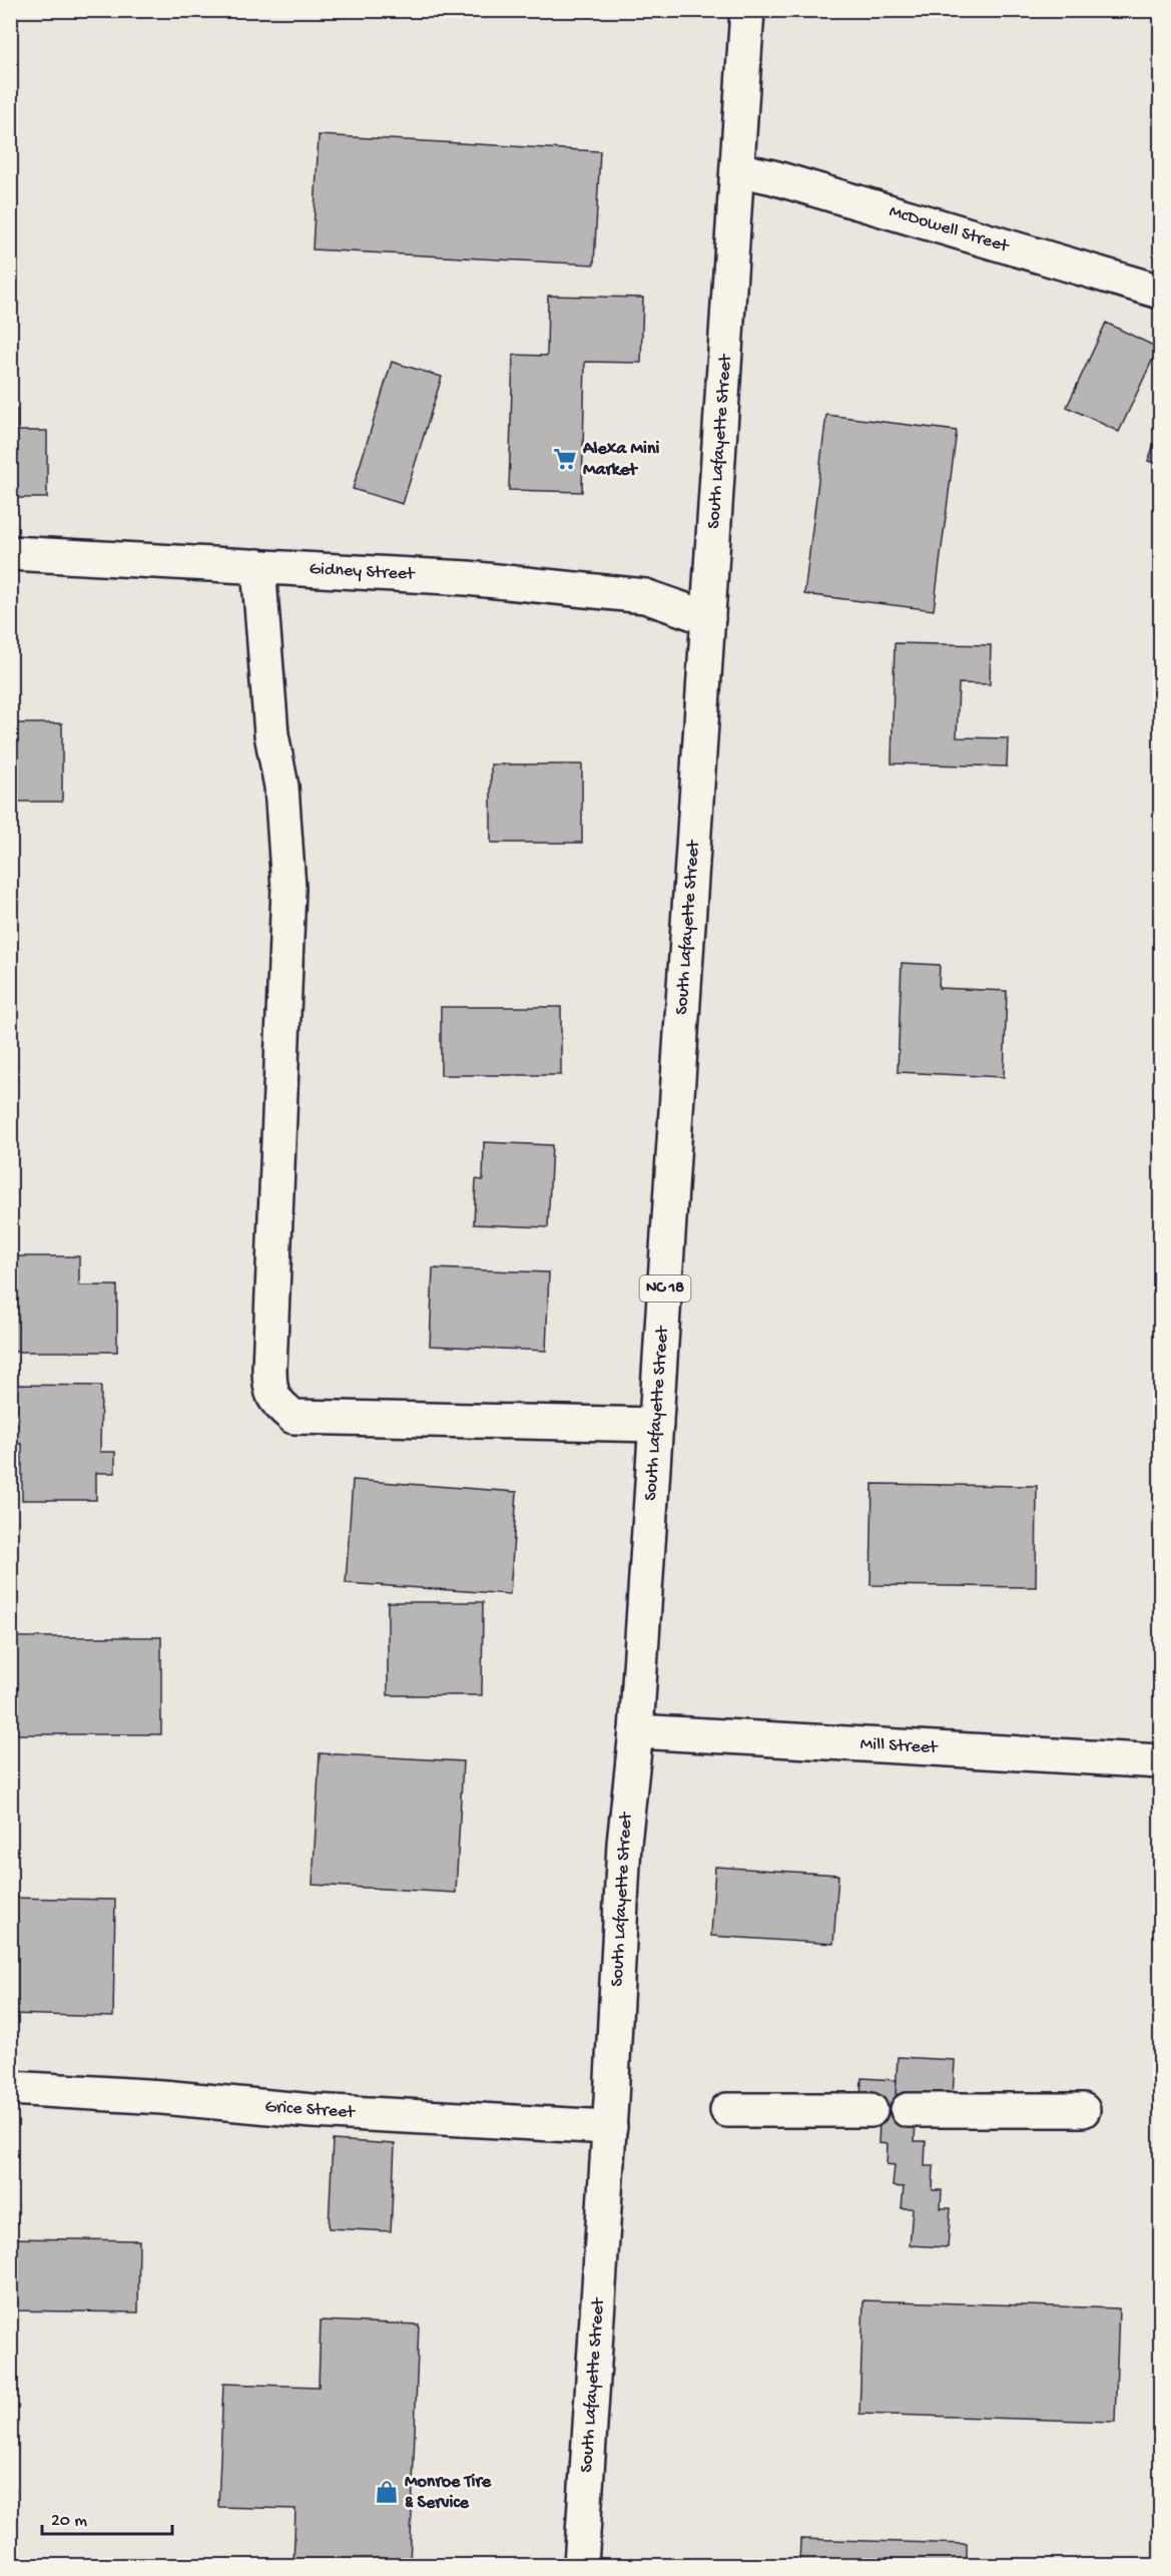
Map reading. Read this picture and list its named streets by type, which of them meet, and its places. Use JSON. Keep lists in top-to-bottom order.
{
  "streets": {
    "main road": [
      "McDowell Street",
      "South Lafayette Street",
      "Gidney Street",
      "NC 18",
      "Mill Street",
      "Grice Street"
    ]
  },
  "crossings": [
    ["McDowell Street", "South Lafayette Street"],
    ["South Lafayette Street", "Gidney Street"],
    ["South Lafayette Street", "Mill Street"],
    ["South Lafayette Street", "Grice Street"]
  ],
  "places": {
    "supermarket": ["Alexa Mini Market"],
    "shop": ["Monroe Tire & Service"]
  },
  "scale_bar": "20 m"
}
